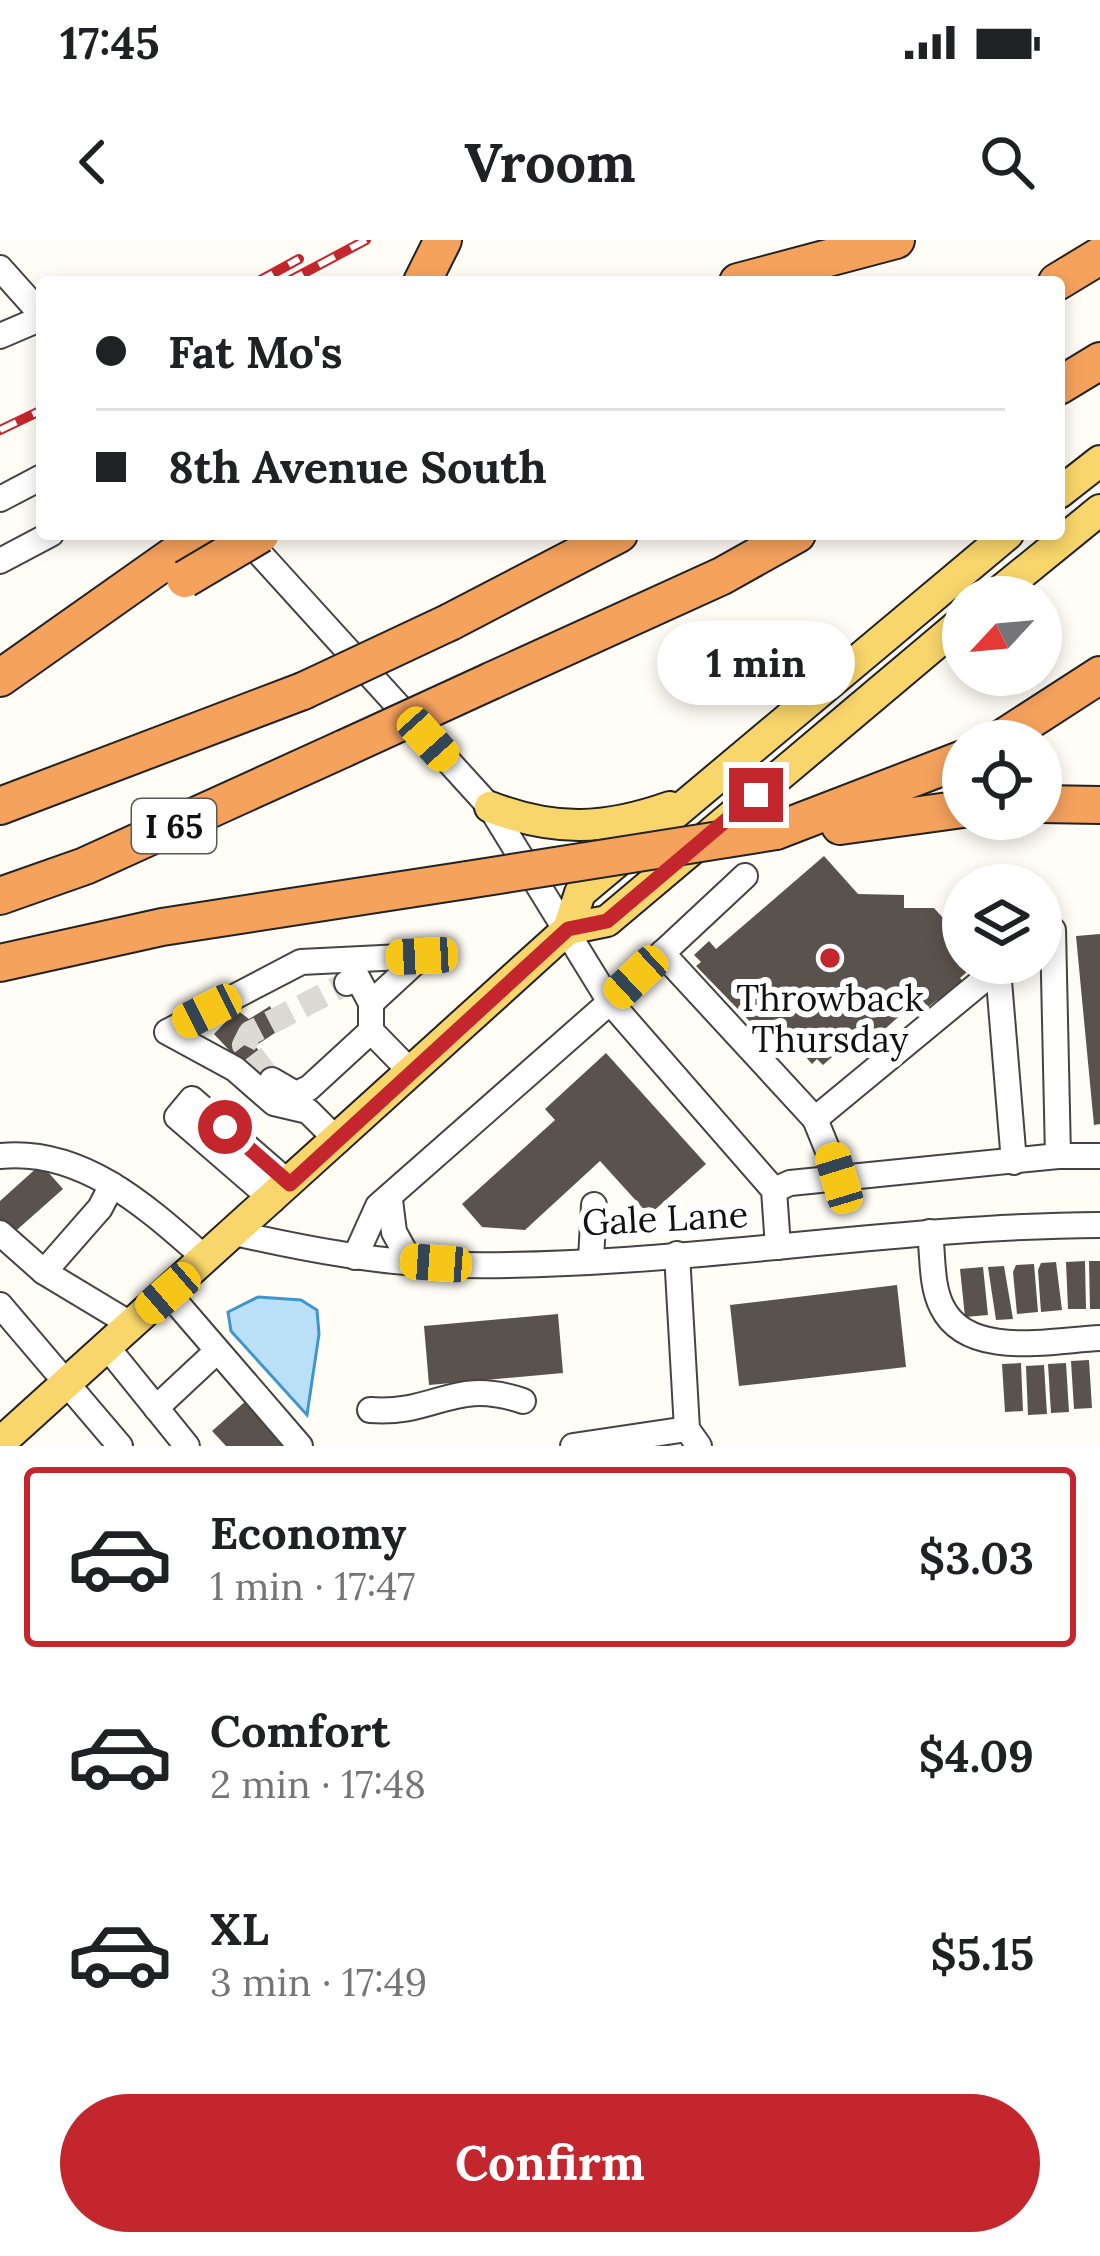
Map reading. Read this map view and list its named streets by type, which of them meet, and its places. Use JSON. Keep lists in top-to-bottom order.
{
  "streets": {
    "highway": ["I 65"],
    "street": ["Gale Lane"]
  },
  "places": ["Throwback Thursday"],
  "north": "bottom left",
  "page": {
    "status": "17:45",
    "header": "Vroom",
    "banner": ["Fat Mo's", "8th Avenue South"],
    "bubble": "1 min",
    "list": [
      {
        "name": "Economy",
        "note": "1 min · 17:47",
        "value": "$3.03"
      },
      {
        "name": "Comfort",
        "note": "2 min · 17:48",
        "value": "$4.09"
      },
      {
        "name": "XL",
        "note": "3 min · 17:49",
        "value": "$5.15"
      }
    ],
    "buttons": "Confirm"
  }
}
